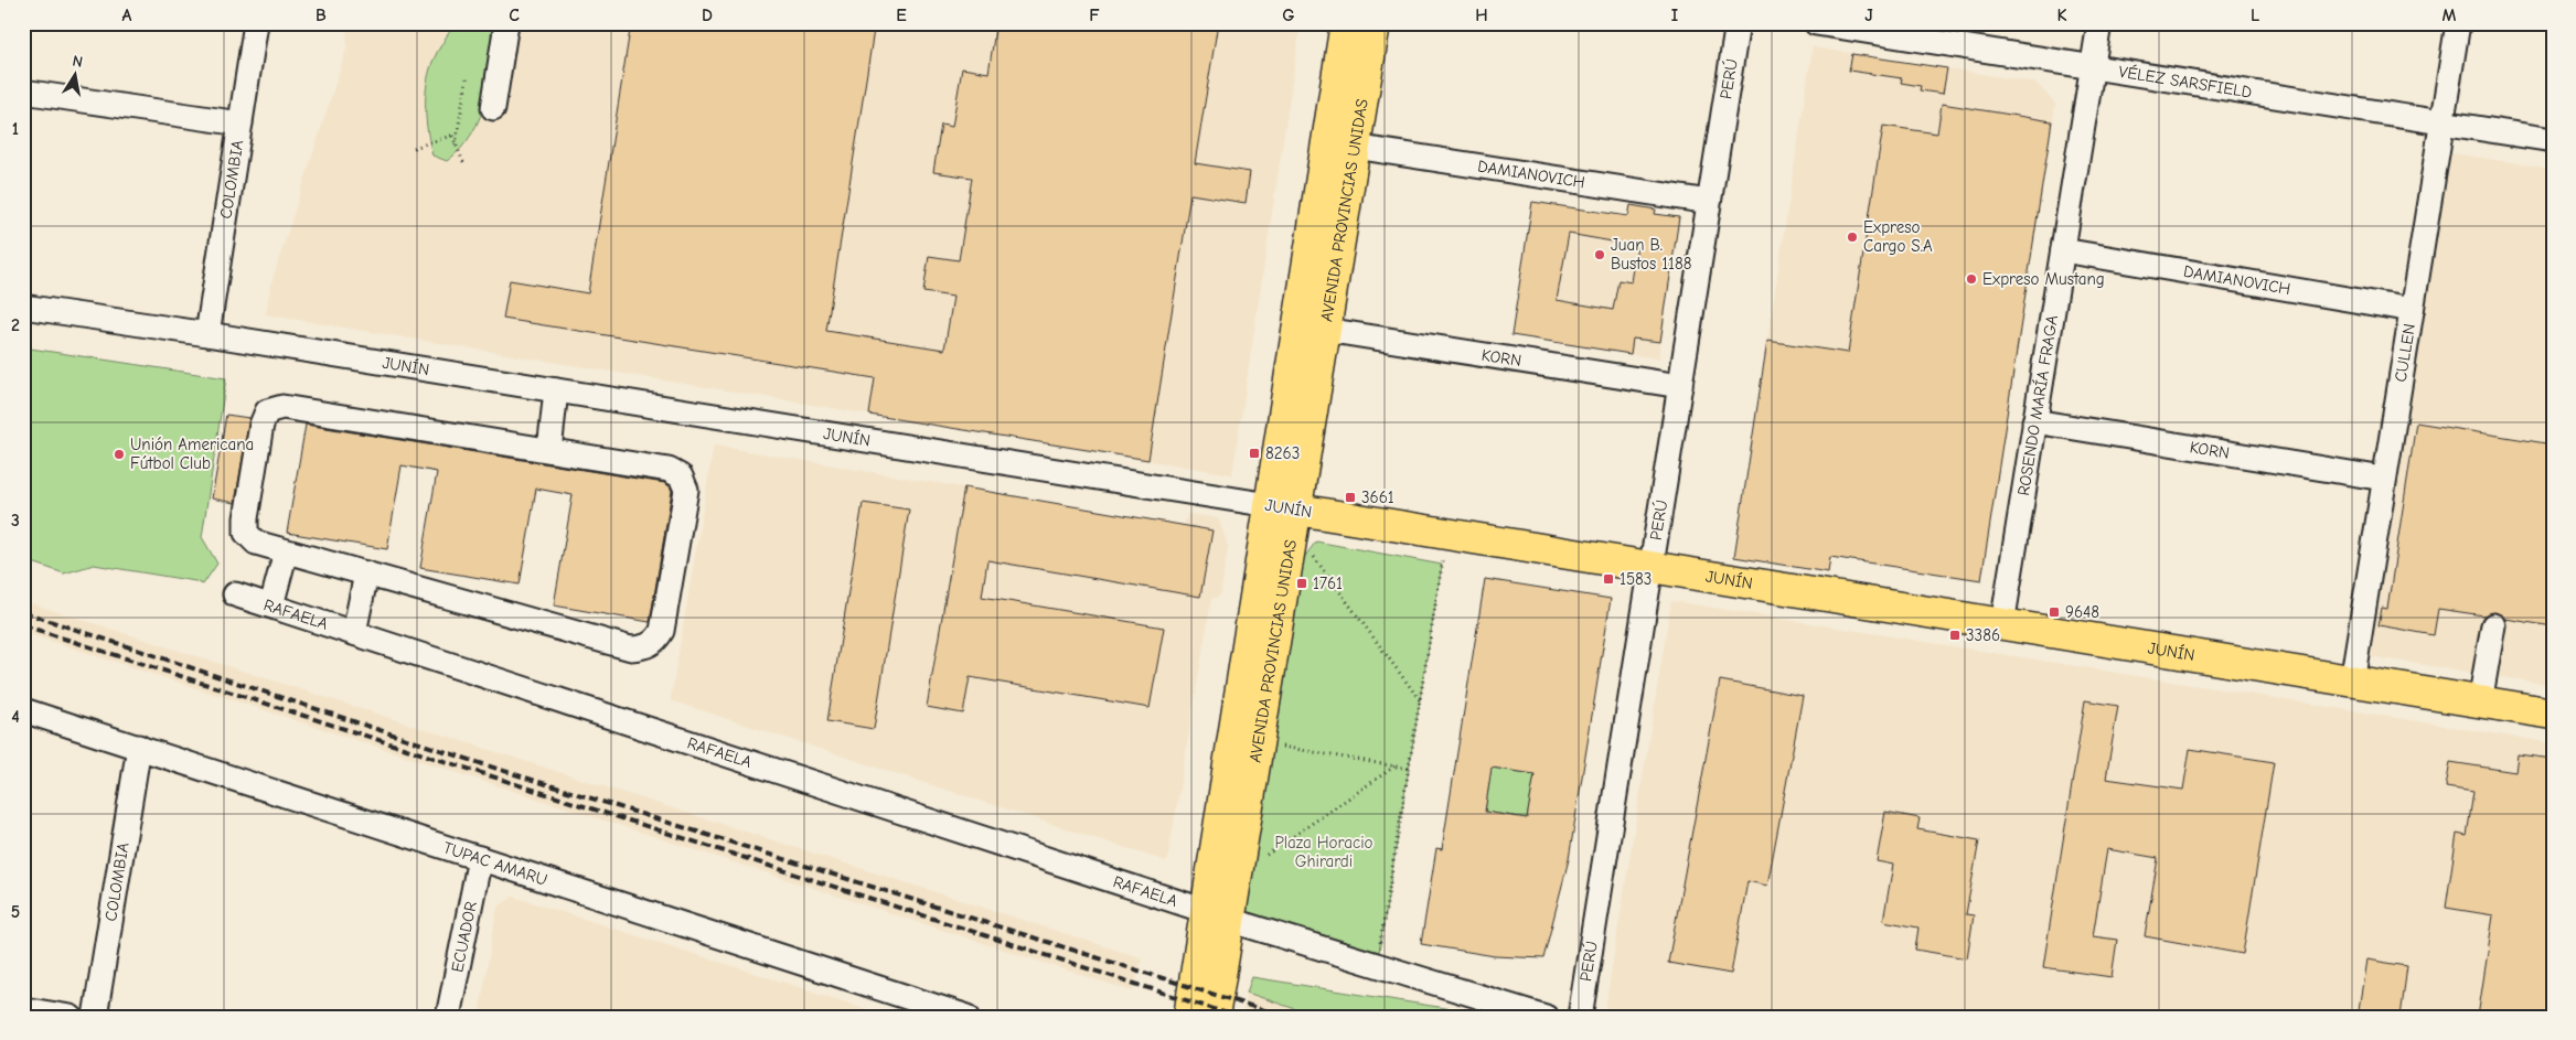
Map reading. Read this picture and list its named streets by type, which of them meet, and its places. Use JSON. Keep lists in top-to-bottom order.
{
  "streets": {
    "main road": ["AVENIDA PROVINCIAS UNIDAS", "JUNÍN"],
    "street": [
      "PERÚ",
      "VÉLEZ SARSFIELD",
      "DAMIANOVICH",
      "COLOMBIA",
      "CULLEN",
      "KORN",
      "ROSENDO MARÍA FRAGA",
      "RAFAELA",
      "TUPAC AMARU",
      "ECUADOR"
    ]
  },
  "crossings": [
    ["PERÚ", "DAMIANOVICH"],
    ["PERÚ", "KORN"],
    ["PERÚ", "JUNÍN"],
    ["VÉLEZ SARSFIELD", "CULLEN"],
    ["VÉLEZ SARSFIELD", "ROSENDO MARÍA FRAGA"],
    ["DAMIANOVICH", "AVENIDA PROVINCIAS UNIDAS"],
    ["DAMIANOVICH", "CULLEN"],
    ["DAMIANOVICH", "ROSENDO MARÍA FRAGA"],
    ["COLOMBIA", "JUNÍN"],
    ["COLOMBIA", "TUPAC AMARU"],
    ["AVENIDA PROVINCIAS UNIDAS", "KORN"],
    ["AVENIDA PROVINCIAS UNIDAS", "JUNÍN"],
    ["AVENIDA PROVINCIAS UNIDAS", "RAFAELA"],
    ["CULLEN", "KORN"],
    ["CULLEN", "JUNÍN"],
    ["KORN", "ROSENDO MARÍA FRAGA"],
    ["JUNÍN", "ROSENDO MARÍA FRAGA"],
    ["TUPAC AMARU", "ECUADOR"]
  ],
  "parks": ["Plaza Horacio Ghirardi"],
  "places": {
    "other": [
      "Expreso Cargo S.A",
      "Juan B. Bustos 1188",
      "Expreso Mustang",
      "Unión Americana Fútbol Club"
    ],
    "transit": [
      "8263",
      "3661",
      "1583",
      "1761",
      "9648",
      "3386"
    ]
  },
  "north": "top",
  "grid": {
    "columns": [
      "A",
      "B",
      "C",
      "D",
      "E",
      "F",
      "G",
      "H",
      "I",
      "J",
      "K",
      "L",
      "M"
    ],
    "rows": [
      "1",
      "2",
      "3",
      "4",
      "5"
    ]
  }
}
